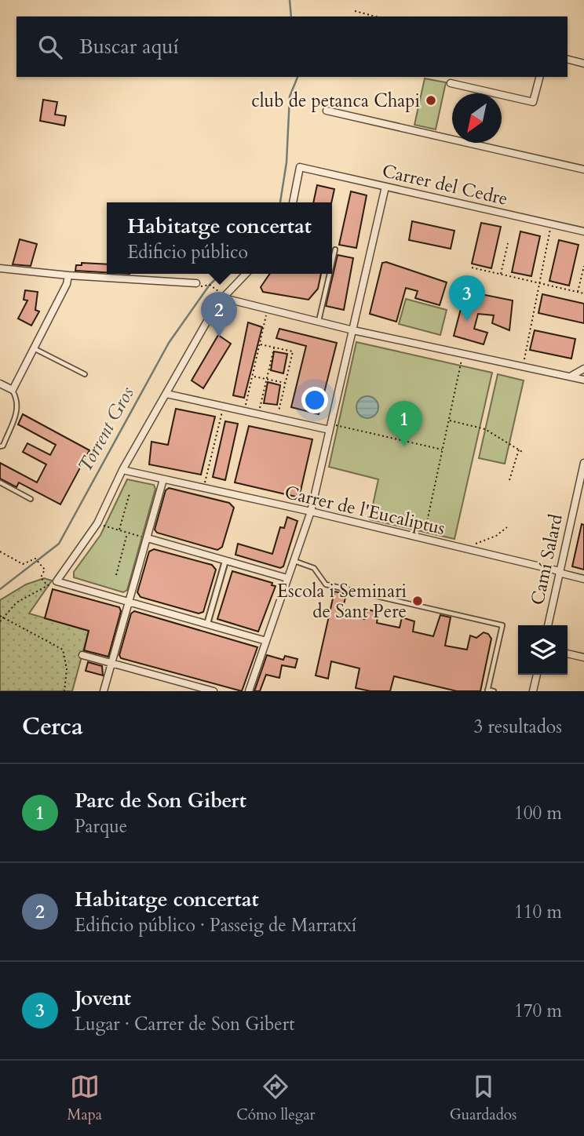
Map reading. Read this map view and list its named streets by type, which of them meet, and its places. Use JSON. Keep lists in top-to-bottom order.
{
  "streets": {
    "street": ["Carrer del Cedre", "Carrer de l'Eucaliptus", "Camí Salard"]
  },
  "crossings": [
    ["Carrer de l'Eucaliptus", "Camí Salard"]
  ],
  "water": ["Torrent Gros"],
  "places": ["club de petanca Chapi", "Escola i Seminari de Sant Pere"],
  "north": "bottom left",
  "page": {
    "search": "Buscar aquí",
    "popup": ["Habitatge concertat", "Edificio público"],
    "pins": ["3", "2", "1"],
    "heading": ["Cerca", "3 resultados"],
    "list": [
      {
        "mark": "1",
        "name": "Parc de Son Gibert",
        "note": "Parque",
        "value": "100 m"
      },
      {
        "mark": "2",
        "name": "Habitatge concertat",
        "note": "Edificio público · Passeig de Marratxí",
        "value": "110 m"
      },
      {
        "mark": "3",
        "name": "Jovent",
        "note": "Lugar · Carrer de Son Gibert",
        "value": "170 m"
      }
    ],
    "nav": ["Mapa", "Cómo llegar", "Guardados"]
  }
}
